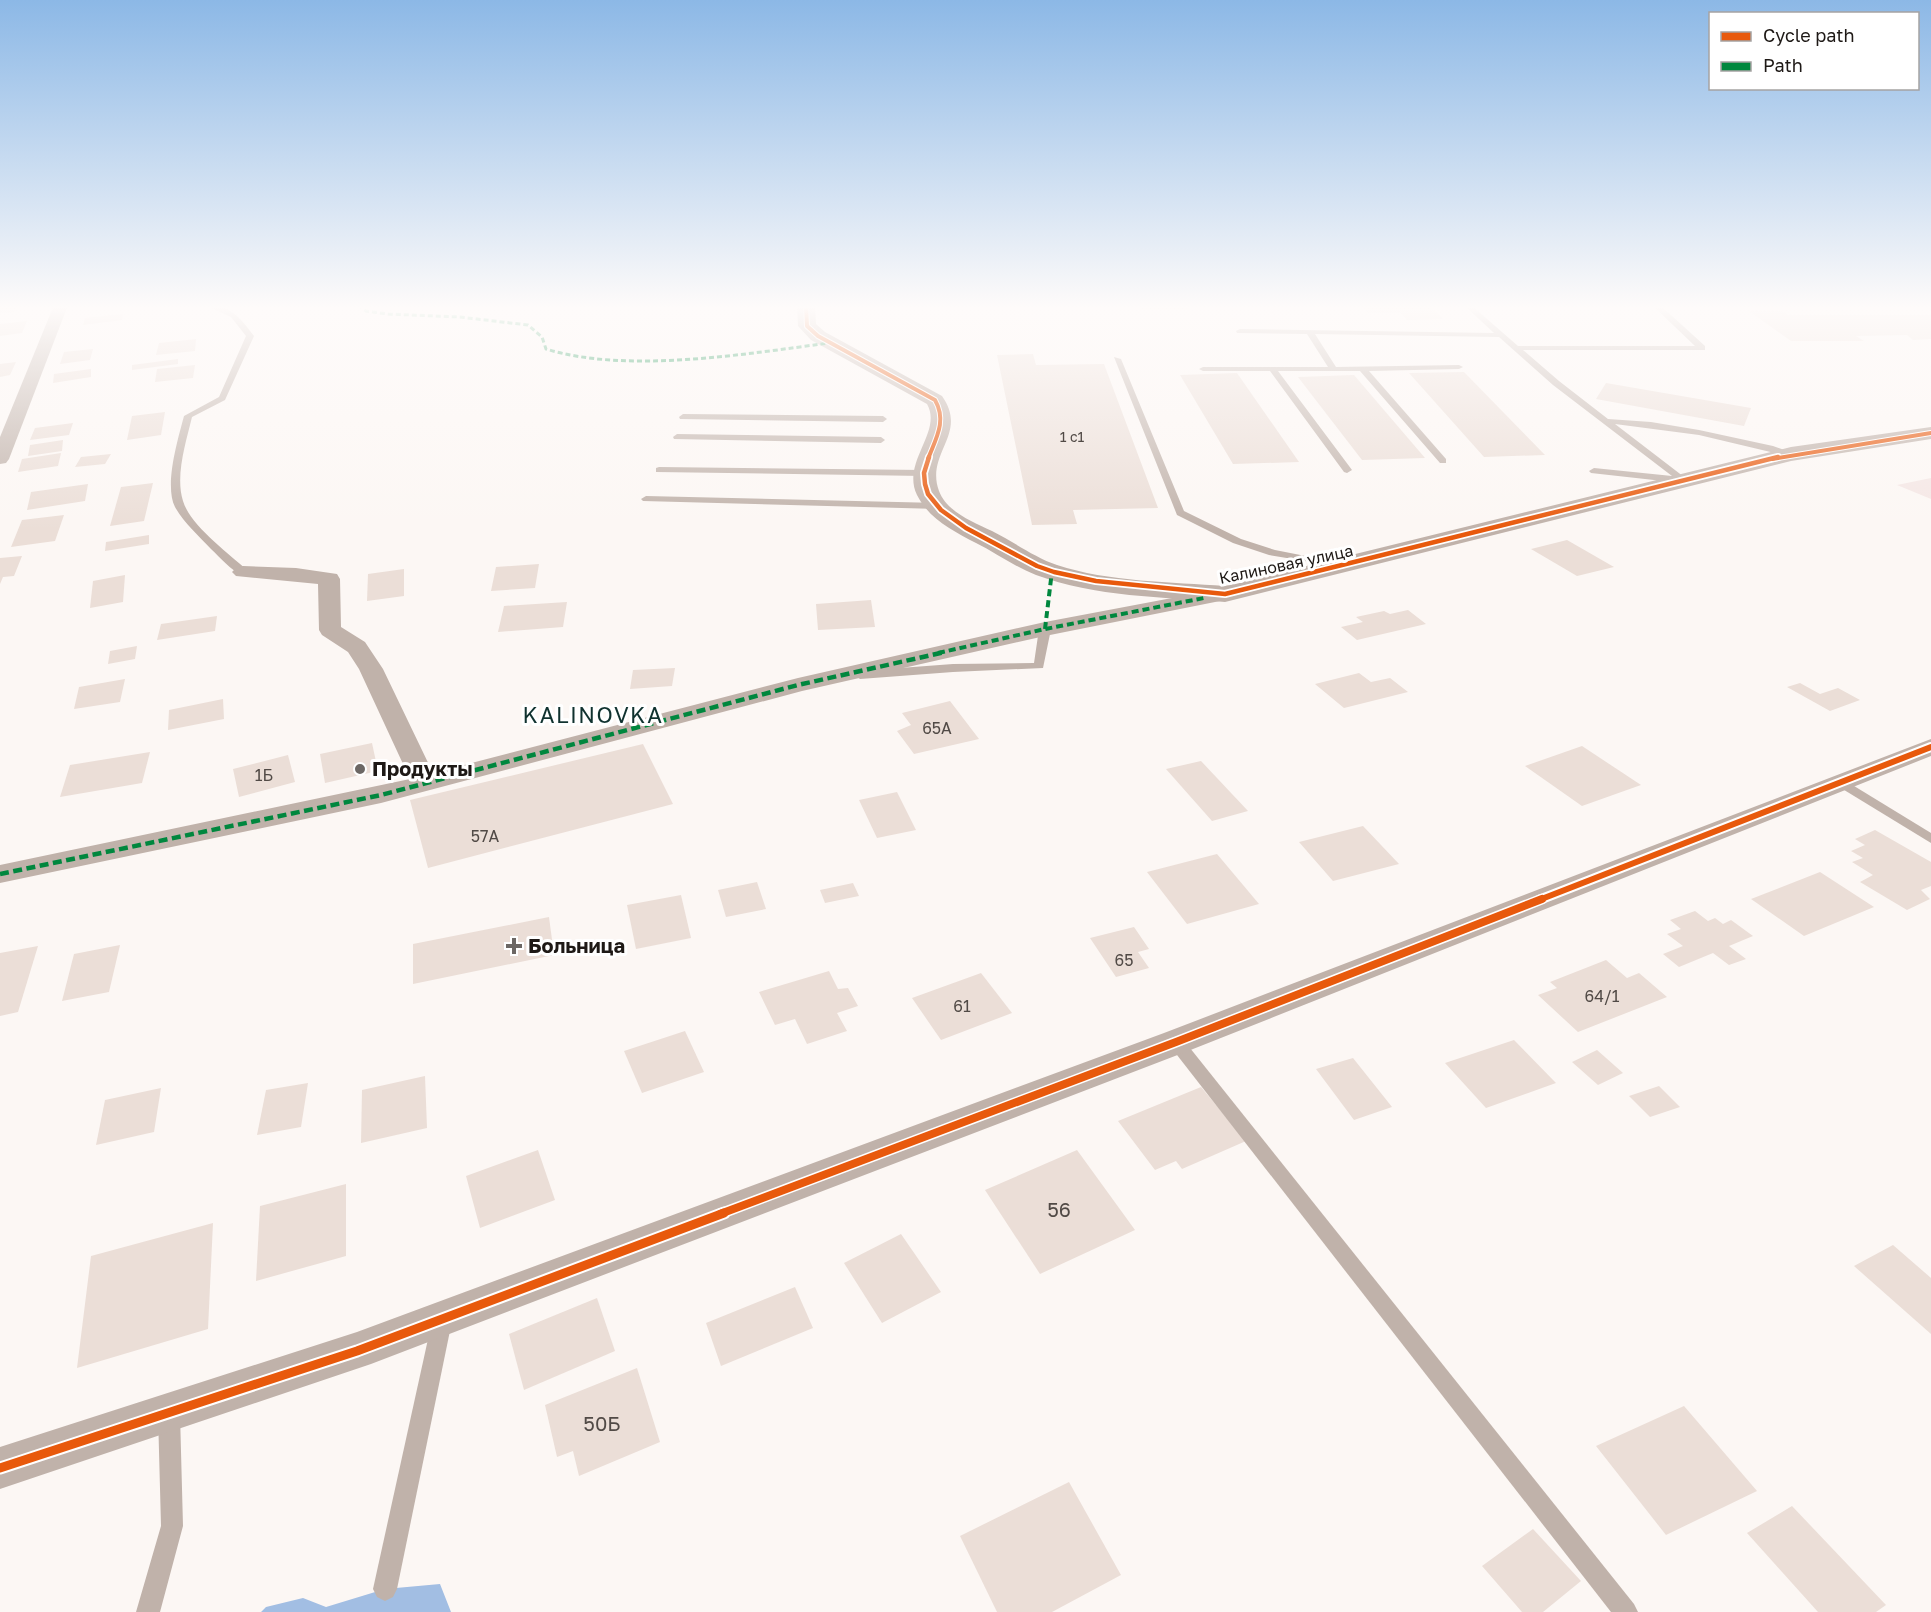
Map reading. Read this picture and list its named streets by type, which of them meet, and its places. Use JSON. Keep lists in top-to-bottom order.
{
  "streets": {
    "street": ["Калиновая улица"]
  },
  "districts": ["KALINOVKA"],
  "places": {
    "other": ["Продукты"],
    "health": ["Больница"]
  },
  "house_numbers": [
    "1 с1",
    "65А",
    "1Б",
    "57А",
    "65",
    "64/1",
    "61",
    "56",
    "50Б"
  ],
  "legend": ["Cycle path", "Path"]
}
